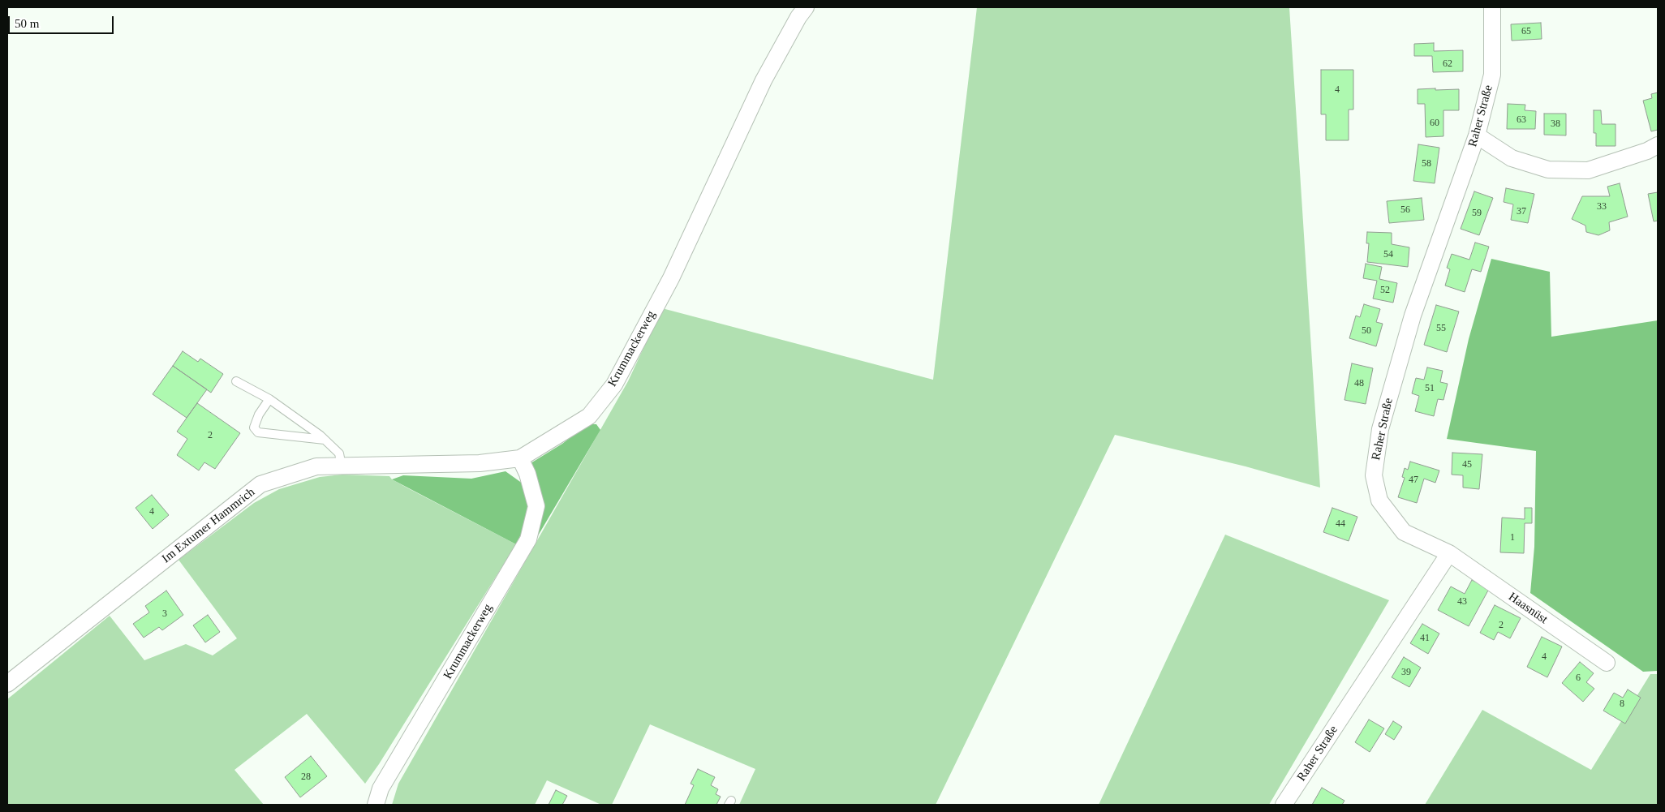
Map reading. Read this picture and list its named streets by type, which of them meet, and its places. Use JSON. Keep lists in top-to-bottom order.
{
  "streets": {
    "street": [
      "Raher Straße",
      "Krummackerweg",
      "Im Extumer Hammrich",
      "Haasnüst"
    ]
  },
  "crossings": [
    ["Raher Straße", "Haasnüst"],
    ["Krummackerweg", "Im Extumer Hammrich"]
  ],
  "house_numbers": [
    "65",
    "62",
    "4",
    "63",
    "60",
    "38",
    "58",
    "33",
    "56",
    "37",
    "59",
    "54",
    "52",
    "55",
    "50",
    "48",
    "51",
    "2",
    "45",
    "47",
    "4",
    "44",
    "1",
    "43",
    "3",
    "2",
    "41",
    "4",
    "39",
    "6",
    "8",
    "28"
  ],
  "scale_bar": "50 m"
}
